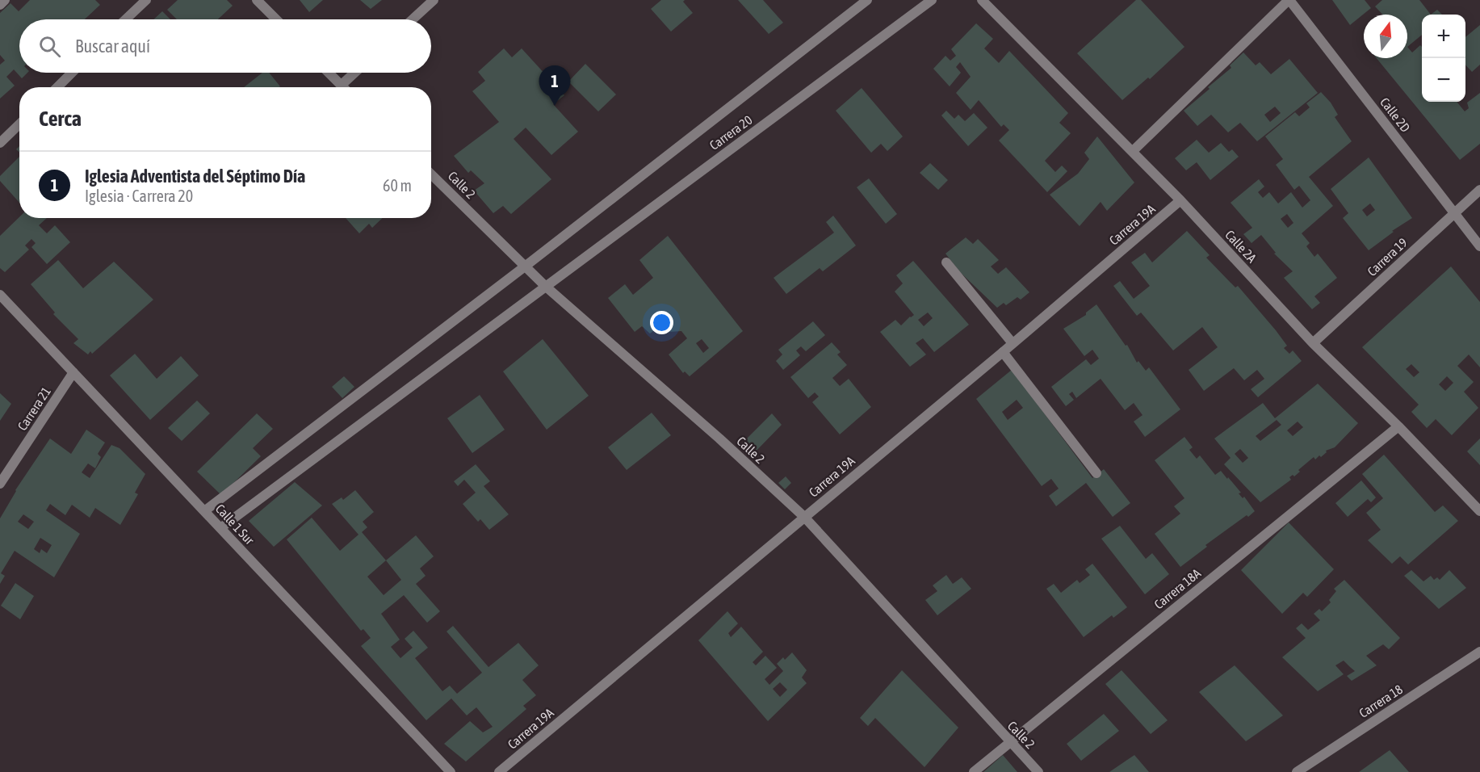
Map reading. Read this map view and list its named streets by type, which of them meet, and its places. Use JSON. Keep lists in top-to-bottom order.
{
  "streets": {
    "street": [
      "Calle 2D",
      "Carrera 20",
      "Calle 2",
      "Carrera 19A",
      "Calle 2A",
      "Carrera 19",
      "Carrera 21",
      "Calle 1 Sur",
      "Carrera 18A",
      "Carrera 18"
    ]
  },
  "crossings": [
    ["Calle 2D", "Carrera 19"],
    ["Carrera 20", "Calle 2"],
    ["Carrera 20", "Calle 1 Sur"],
    ["Calle 2", "Carrera 19A"],
    ["Calle 2", "Carrera 18A"],
    ["Carrera 19A", "Calle 2A"],
    ["Calle 2A", "Carrera 19"],
    ["Calle 2A", "Carrera 18A"],
    ["Carrera 21", "Calle 1 Sur"]
  ],
  "north": "top",
  "page": {
    "map_buttons": ["+", "−"],
    "search": "Buscar aquí",
    "pins": "1",
    "heading": "Cerca",
    "list": [
      {
        "mark": "1",
        "name": "Iglesia Adventista del Séptimo Día",
        "note": "Iglesia · Carrera 20",
        "value": "60 m"
      }
    ]
  }
}
